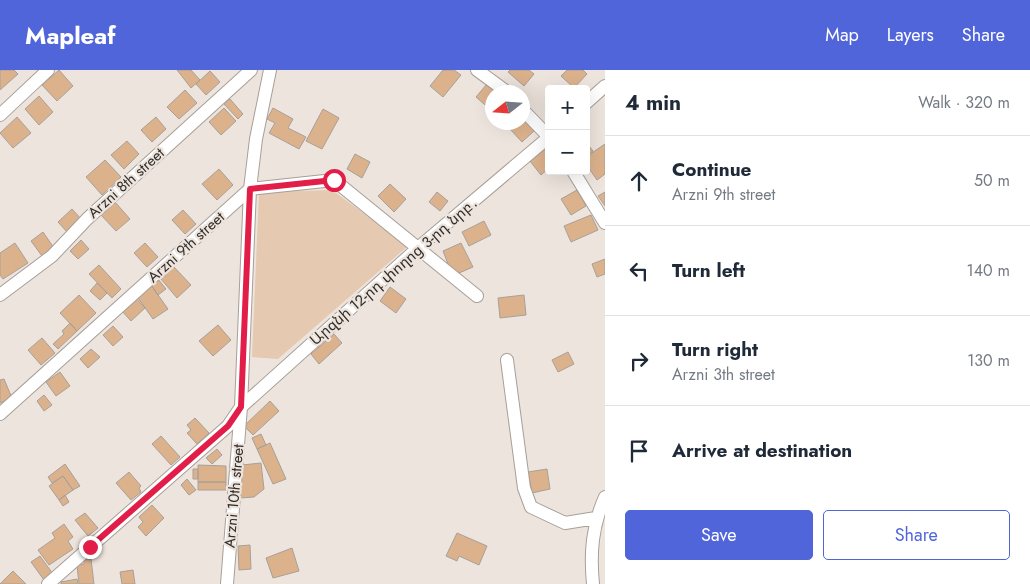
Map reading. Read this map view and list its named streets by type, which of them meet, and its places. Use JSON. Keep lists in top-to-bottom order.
{
  "streets": {
    "street": [
      "Arzni 8th street",
      "Arzni 9th street",
      "Արզնի 12-րդ փողոց 3-րդ նրբ․",
      "Arzni 10th street"
    ]
  },
  "crossings": [
    ["Arzni 9th street", "Arzni 10th street"],
    ["Արզնի 12-րդ փողոց 3-րդ նրբ․", "Arzni 10th street"]
  ],
  "north": "left",
  "page": {
    "header": "Mapleaf",
    "nav": ["Map", "Layers", "Share"],
    "heading": ["4 min", "Walk · 320 m"],
    "map_buttons": ["+", "−"],
    "list": [
      ["Continue", "Arzni 9th street", "50 m"],
      ["Turn left", "140 m"],
      ["Turn right", "Arzni 3th street", "130 m"],
      "Arrive at destination"
    ],
    "buttons": ["Save", "Share"]
  }
}
